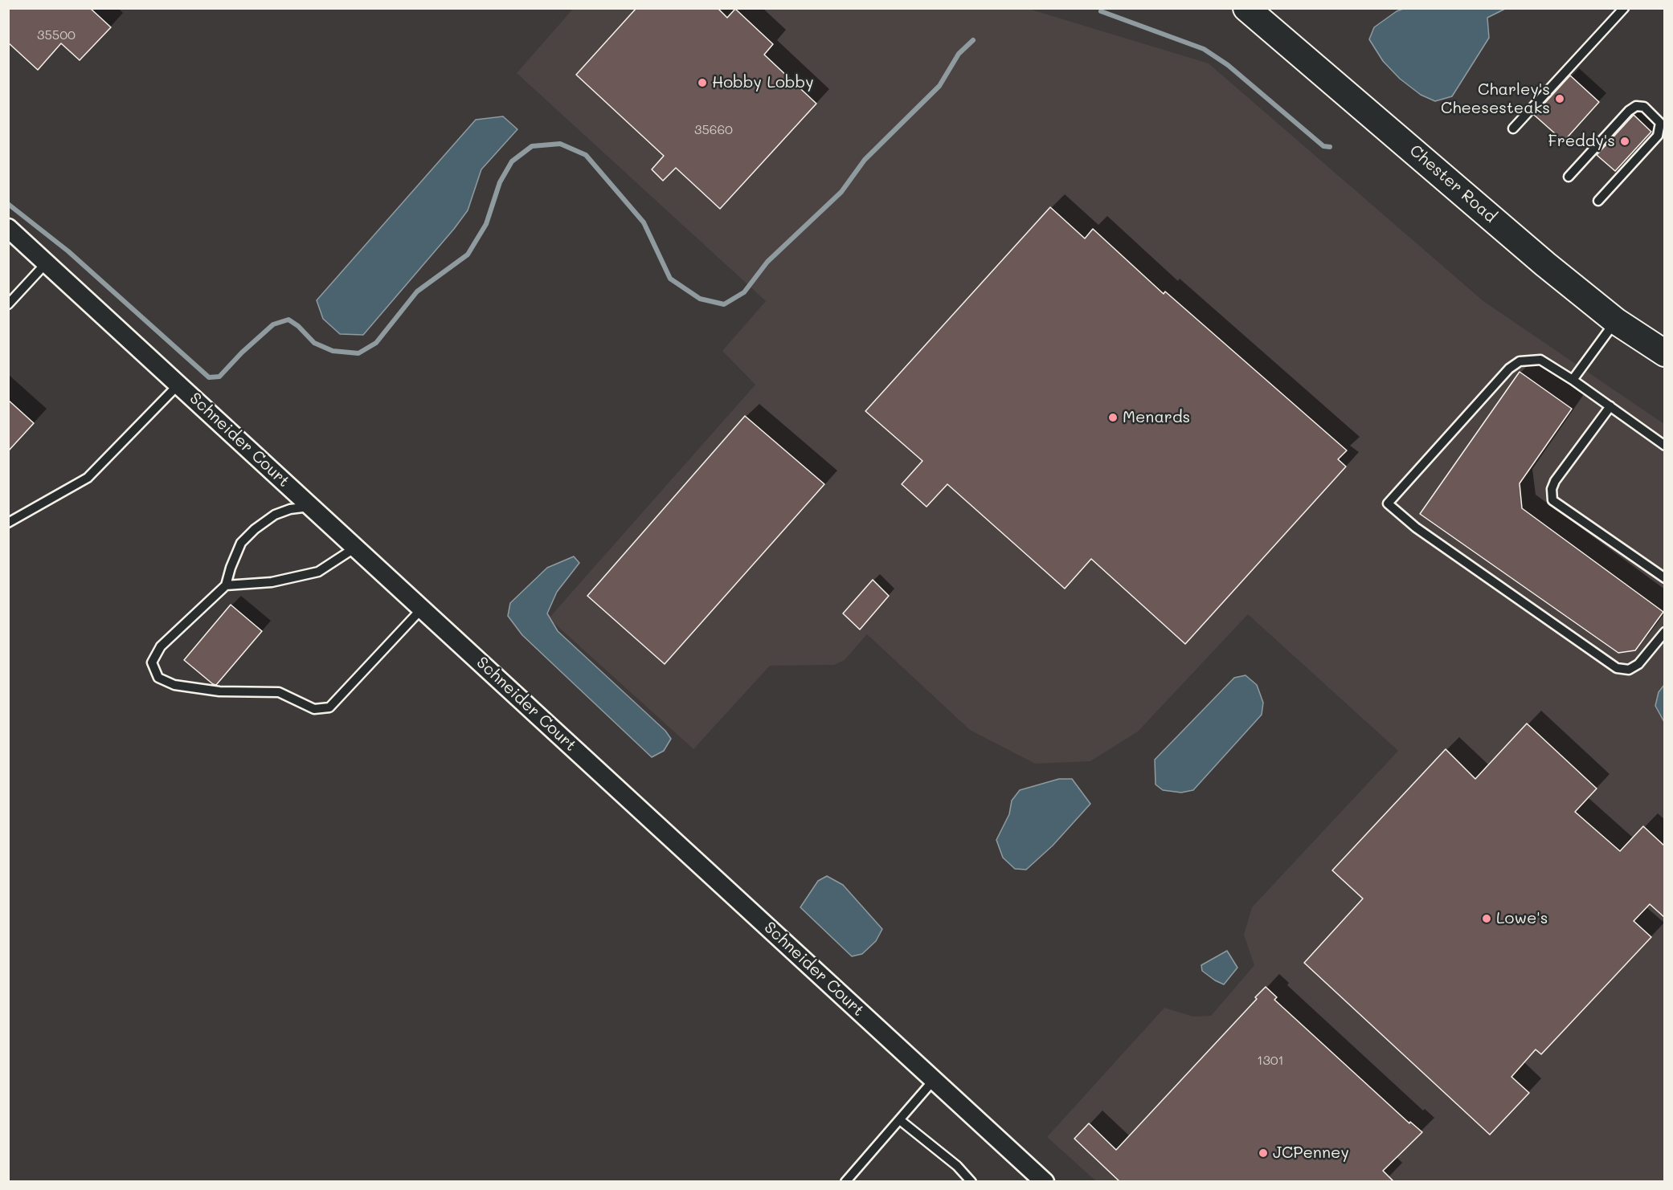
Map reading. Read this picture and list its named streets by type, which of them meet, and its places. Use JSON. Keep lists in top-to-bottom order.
{
  "streets": {
    "street": ["Chester Road", "Schneider Court"]
  },
  "places": [
    "Hobby Lobby",
    "Charley's Cheesesteaks",
    "Freddy's",
    "Menards",
    "Lowe's",
    "JCPenney"
  ],
  "house_numbers": ["35500", "35660", "1301"]
}
